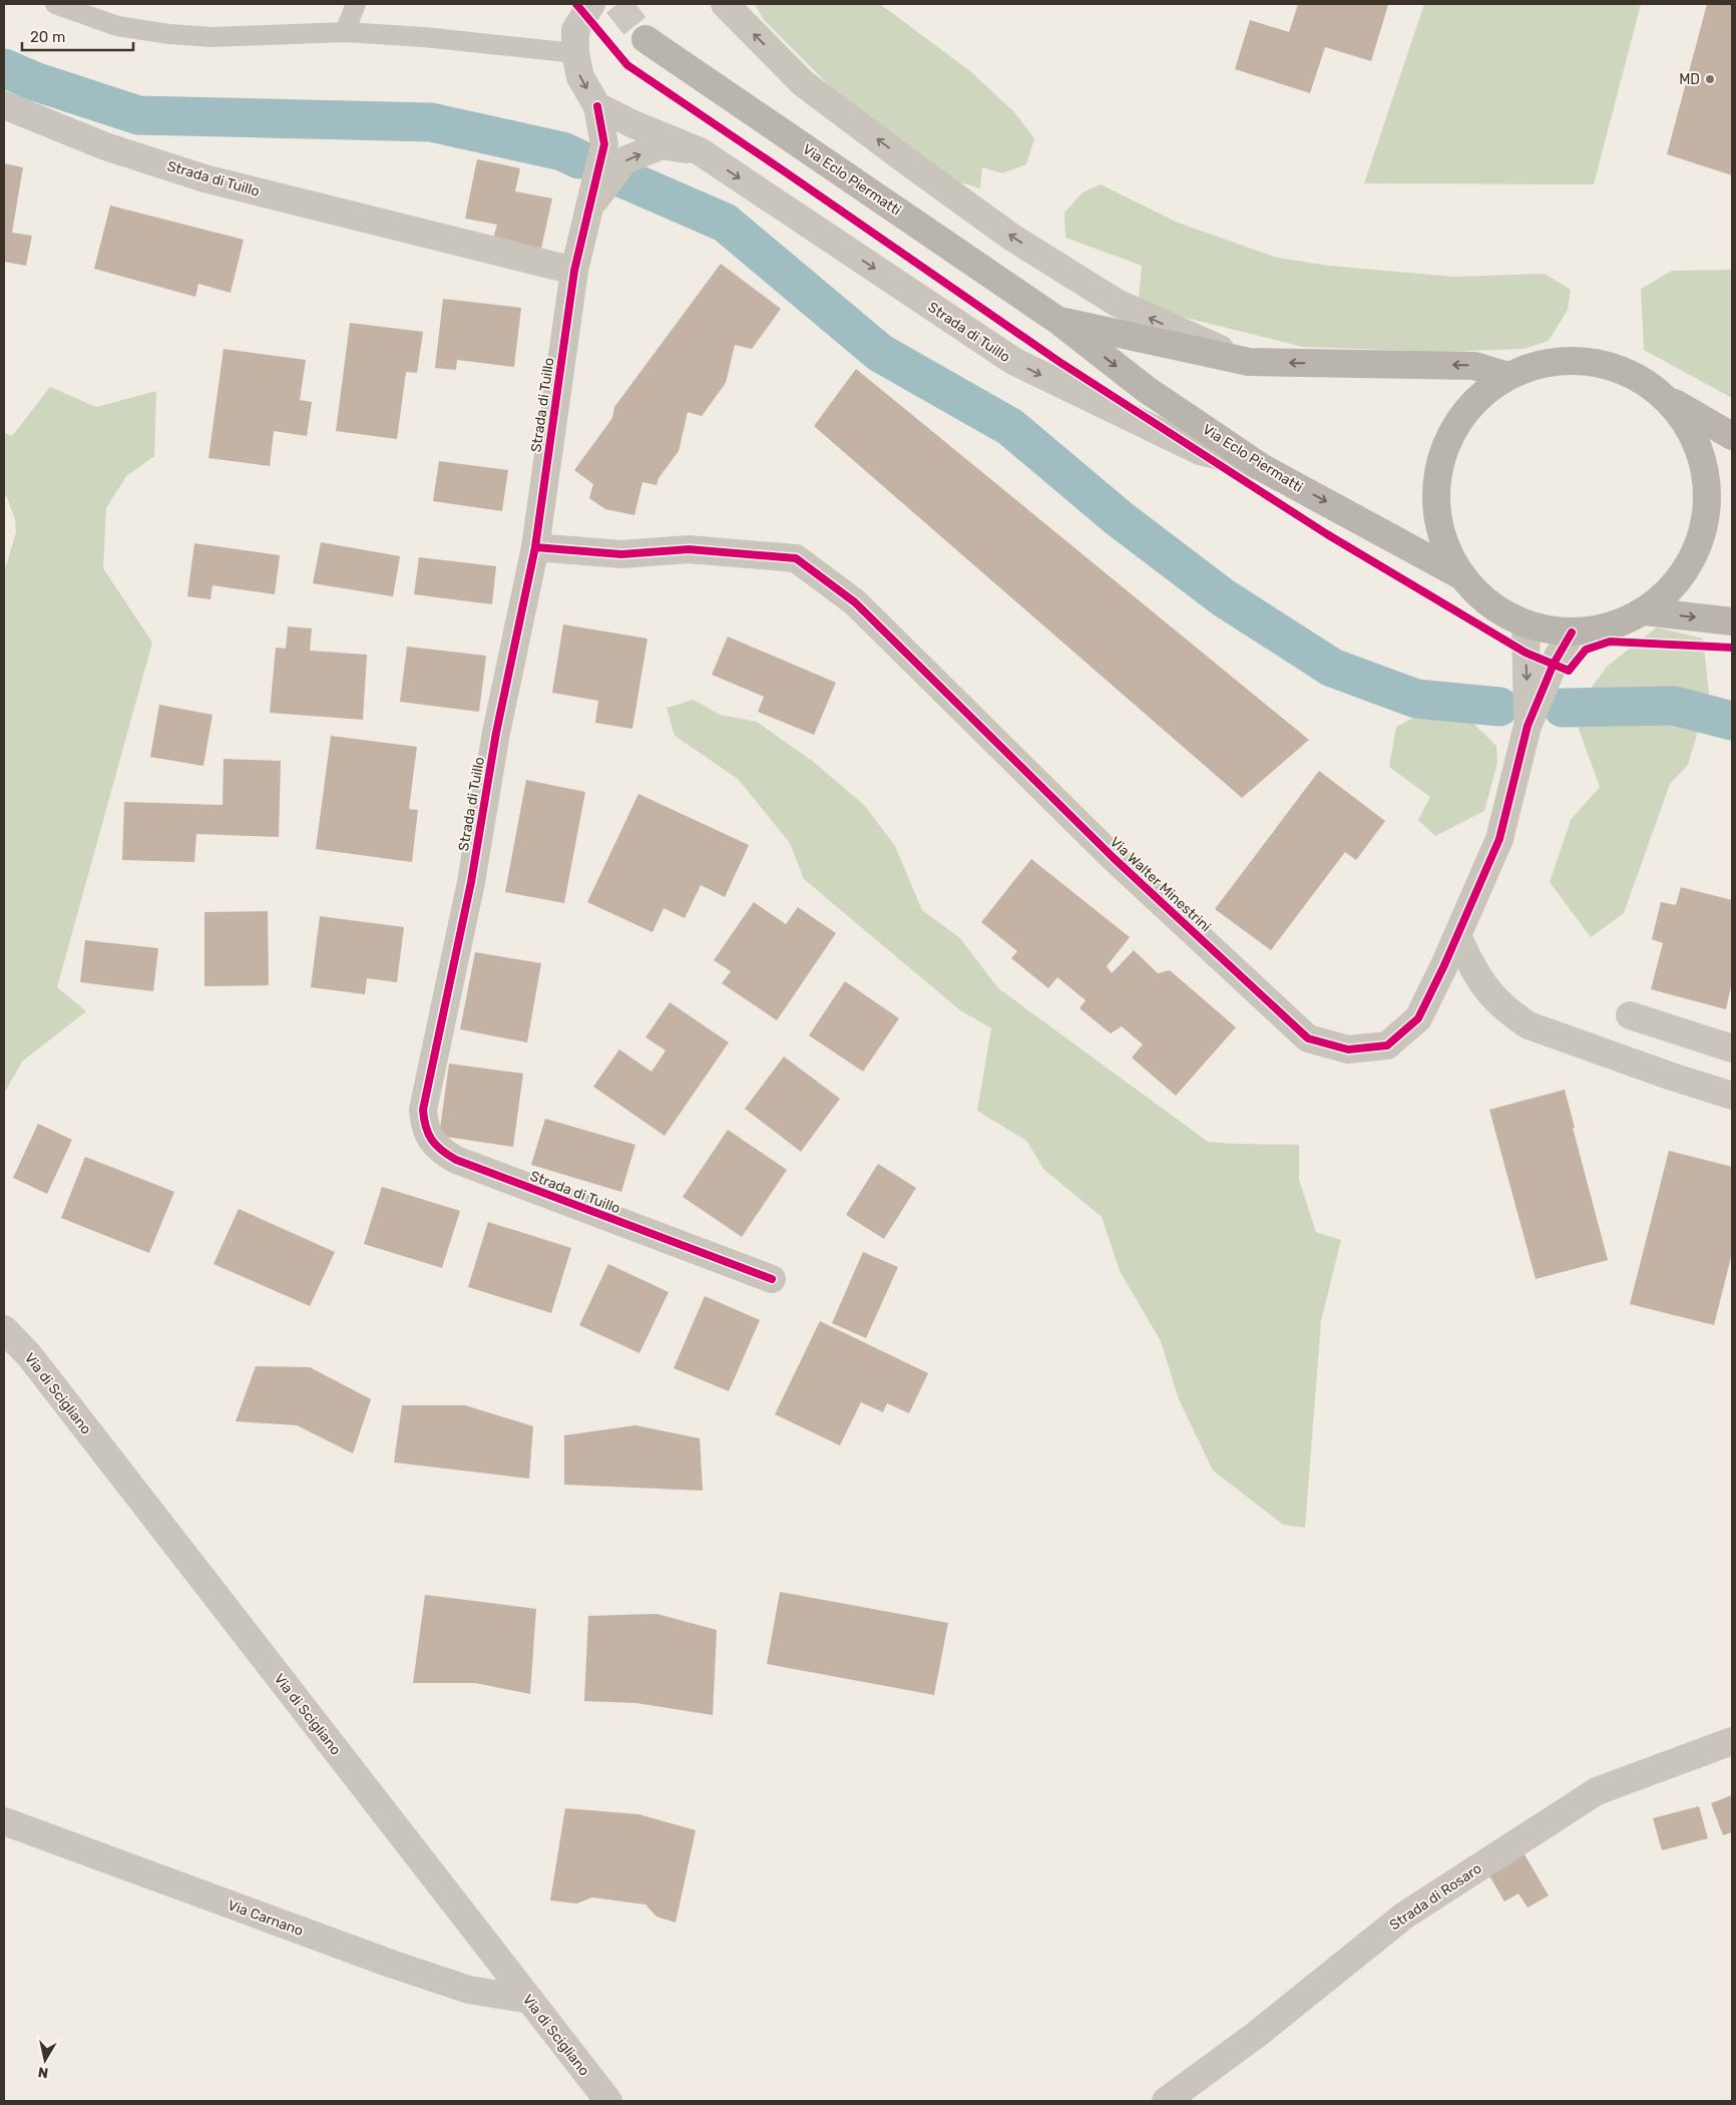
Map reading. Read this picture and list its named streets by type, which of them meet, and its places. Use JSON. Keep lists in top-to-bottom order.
{
  "streets": {
    "main road": ["Via Eclo Piermatti"],
    "street": [
      "Strada di Tuillo",
      "Via Walter Minestrini",
      "Via di Scigliano",
      "Strada di Rosaro",
      "Via Carnano"
    ]
  },
  "crossings": [
    ["Strada di Tuillo", "Via Eclo Piermatti"],
    ["Strada di Tuillo", "Via Walter Minestrini"],
    ["Via Eclo Piermatti", "Via Walter Minestrini"],
    ["Via di Scigliano", "Via Carnano"]
  ],
  "places": ["MD"],
  "scale_bar": "20 m",
  "north": "bottom"
}
